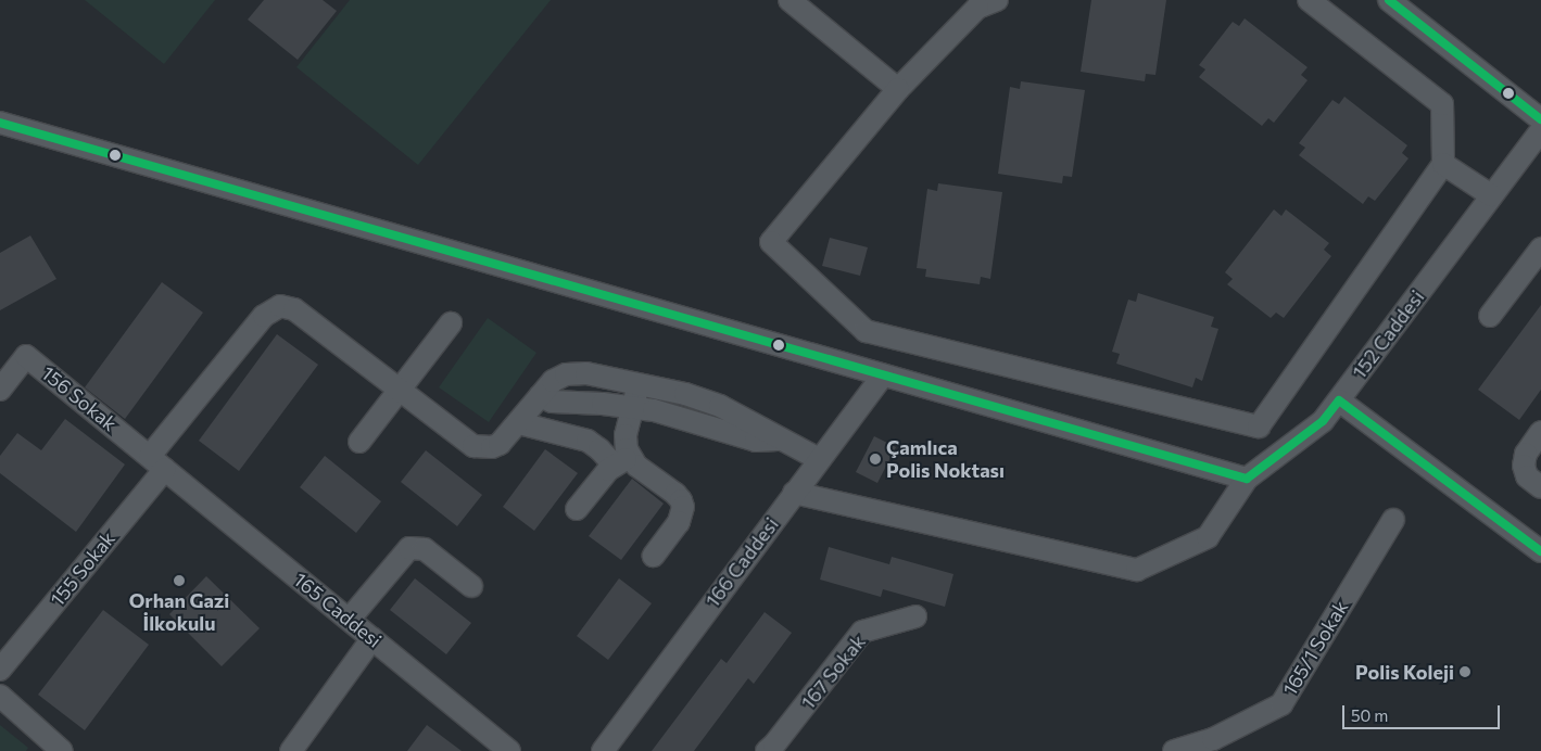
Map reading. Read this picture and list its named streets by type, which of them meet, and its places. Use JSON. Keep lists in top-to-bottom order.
{
  "streets": {
    "street": [
      "152 Caddesi",
      "156 Sokak",
      "166 Caddesi",
      "155 Sokak",
      "165 Caddesi",
      "165/1 Sokak",
      "167 Sokak"
    ]
  },
  "crossings": [
    ["152 Caddesi", "166 Caddesi"],
    ["156 Sokak", "155 Sokak"],
    ["156 Sokak", "165 Caddesi"],
    ["166 Caddesi", "155 Sokak"],
    ["155 Sokak", "165 Caddesi"]
  ],
  "places": ["Çamlıca Polis Noktası", "Orhan Gazi İlkokulu", "Polis Koleji"],
  "scale_bar": "50 m"
}
